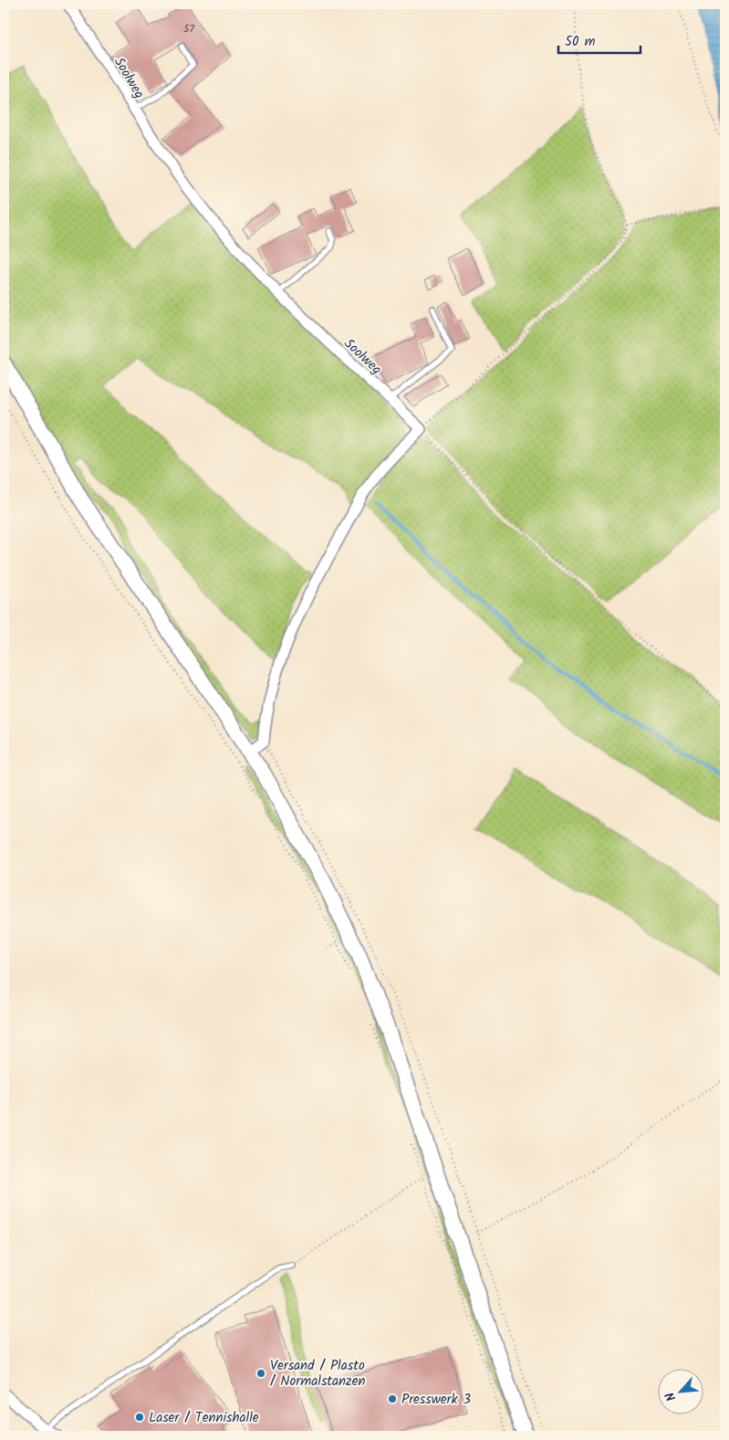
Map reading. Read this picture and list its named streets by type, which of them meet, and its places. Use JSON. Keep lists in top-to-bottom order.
{
  "streets": {
    "street": ["Soolweg"]
  },
  "places": ["Versand / Plasto / Normalstanzen", "Presswerk 3", "Laser / Tennishalle"],
  "house_numbers": ["57"],
  "scale_bar": "50 m",
  "north": "bottom left"
}
